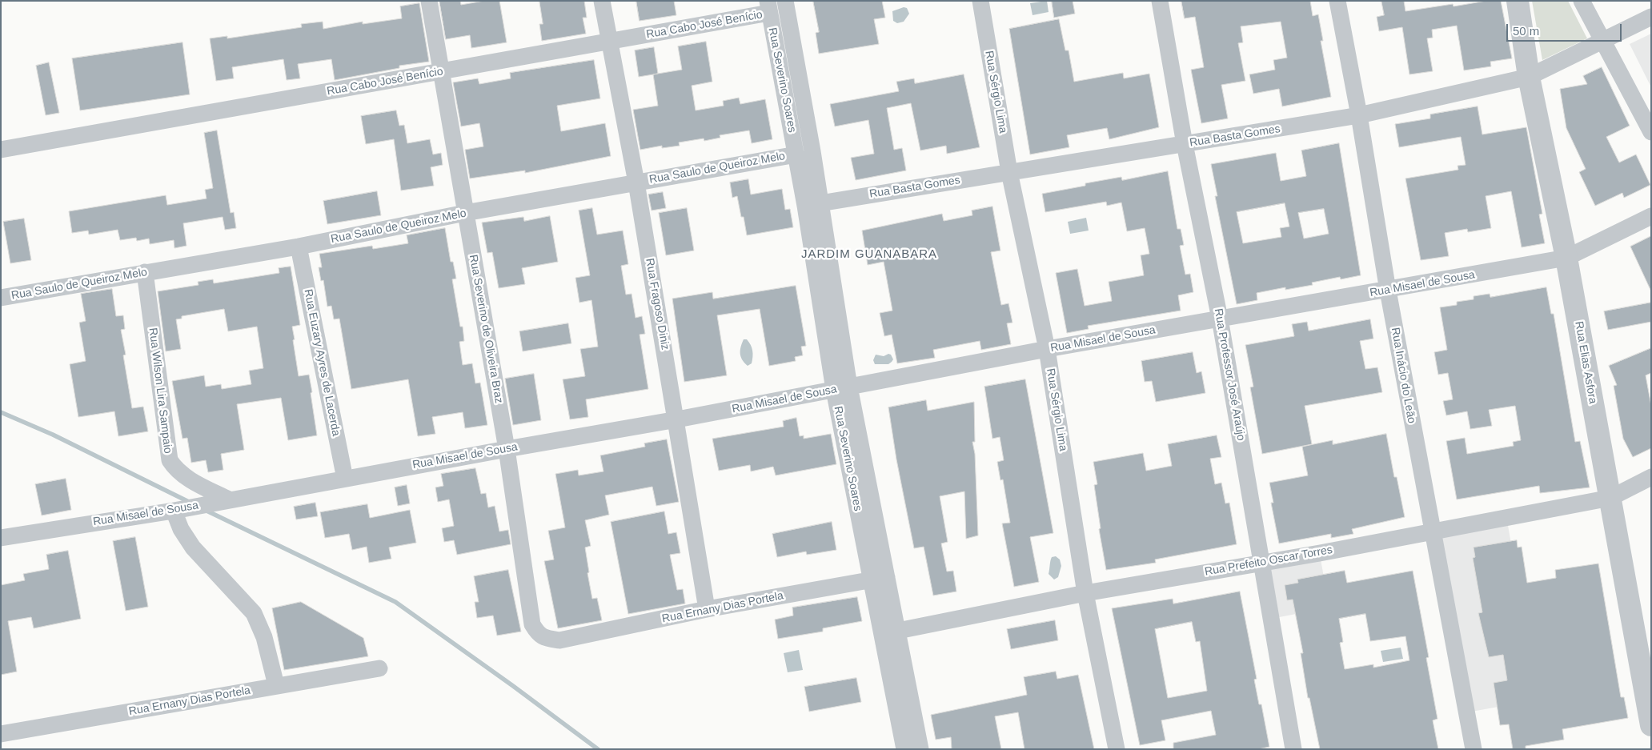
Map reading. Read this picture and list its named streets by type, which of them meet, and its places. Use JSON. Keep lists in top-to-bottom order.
{
  "streets": {
    "street": [
      "Rua Cabo José Benício",
      "Rua Severino Soares",
      "Rua Sérgio Lima",
      "Rua Basta Gomes",
      "Rua Saulo de Queiroz Melo",
      "Rua Misael de Sousa",
      "Rua Fragoso Diniz",
      "Rua Severino de Oliveira Braz",
      "Rua Euzary Ayres de Lacerda",
      "Rua Elias Asfora",
      "Rua Professor José Araújo",
      "Rua Inácio do Leão",
      "Rua Wilson Lira Sampaio",
      "Rua Prefeito Oscar Torres",
      "Rua Ernany Dias Portela"
    ]
  },
  "crossings": [
    ["Rua Cabo José Benício", "Rua Severino Soares"],
    ["Rua Cabo José Benício", "Rua Fragoso Diniz"],
    ["Rua Cabo José Benício", "Rua Severino de Oliveira Braz"],
    ["Rua Severino Soares", "Rua Basta Gomes"],
    ["Rua Severino Soares", "Rua Saulo de Queiroz Melo"],
    ["Rua Severino Soares", "Rua Misael de Sousa"],
    ["Rua Severino Soares", "Rua Prefeito Oscar Torres"],
    ["Rua Severino Soares", "Rua Ernany Dias Portela"],
    ["Rua Sérgio Lima", "Rua Basta Gomes"],
    ["Rua Sérgio Lima", "Rua Misael de Sousa"],
    ["Rua Sérgio Lima", "Rua Prefeito Oscar Torres"],
    ["Rua Basta Gomes", "Rua Elias Asfora"],
    ["Rua Basta Gomes", "Rua Professor José Araújo"],
    ["Rua Basta Gomes", "Rua Inácio do Leão"],
    ["Rua Saulo de Queiroz Melo", "Rua Fragoso Diniz"],
    ["Rua Saulo de Queiroz Melo", "Rua Severino de Oliveira Braz"],
    ["Rua Saulo de Queiroz Melo", "Rua Euzary Ayres de Lacerda"],
    ["Rua Saulo de Queiroz Melo", "Rua Wilson Lira Sampaio"],
    ["Rua Misael de Sousa", "Rua Fragoso Diniz"],
    ["Rua Misael de Sousa", "Rua Severino de Oliveira Braz"],
    ["Rua Misael de Sousa", "Rua Euzary Ayres de Lacerda"],
    ["Rua Misael de Sousa", "Rua Elias Asfora"],
    ["Rua Misael de Sousa", "Rua Professor José Araújo"],
    ["Rua Misael de Sousa", "Rua Inácio do Leão"],
    ["Rua Misael de Sousa", "Rua Wilson Lira Sampaio"],
    ["Rua Fragoso Diniz", "Rua Ernany Dias Portela"],
    ["Rua Severino de Oliveira Braz", "Rua Ernany Dias Portela"],
    ["Rua Elias Asfora", "Rua Prefeito Oscar Torres"],
    ["Rua Professor José Araújo", "Rua Prefeito Oscar Torres"],
    ["Rua Inácio do Leão", "Rua Prefeito Oscar Torres"]
  ],
  "districts": ["JARDIM GUANABARA"],
  "scale_bar": "50 m"
}
